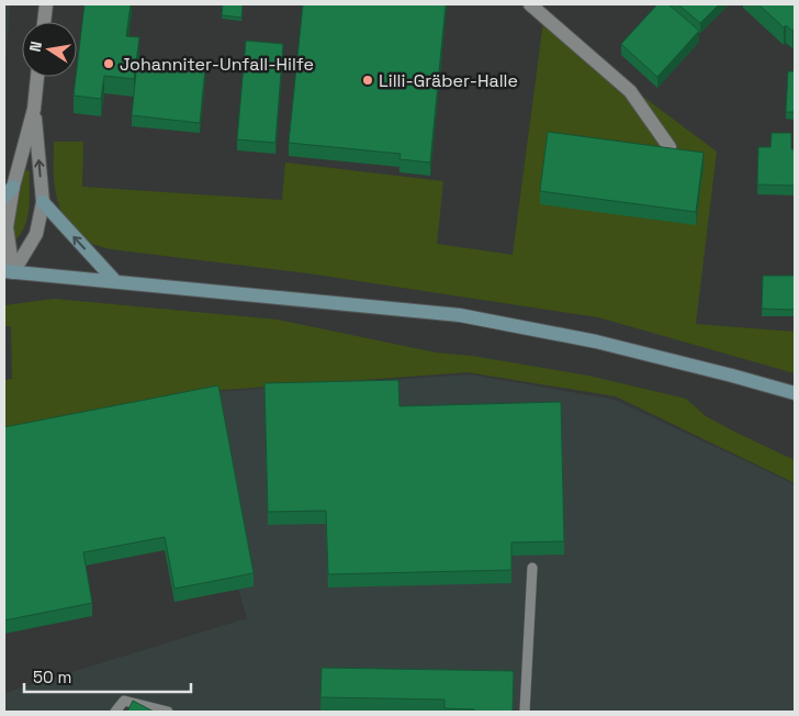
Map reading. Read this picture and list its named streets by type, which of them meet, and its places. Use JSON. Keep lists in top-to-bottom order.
{
  "places": ["Johanniter-Unfall-Hilfe", "Lilli-Gräber-Halle"],
  "scale_bar": "50 m",
  "north": "left"
}
